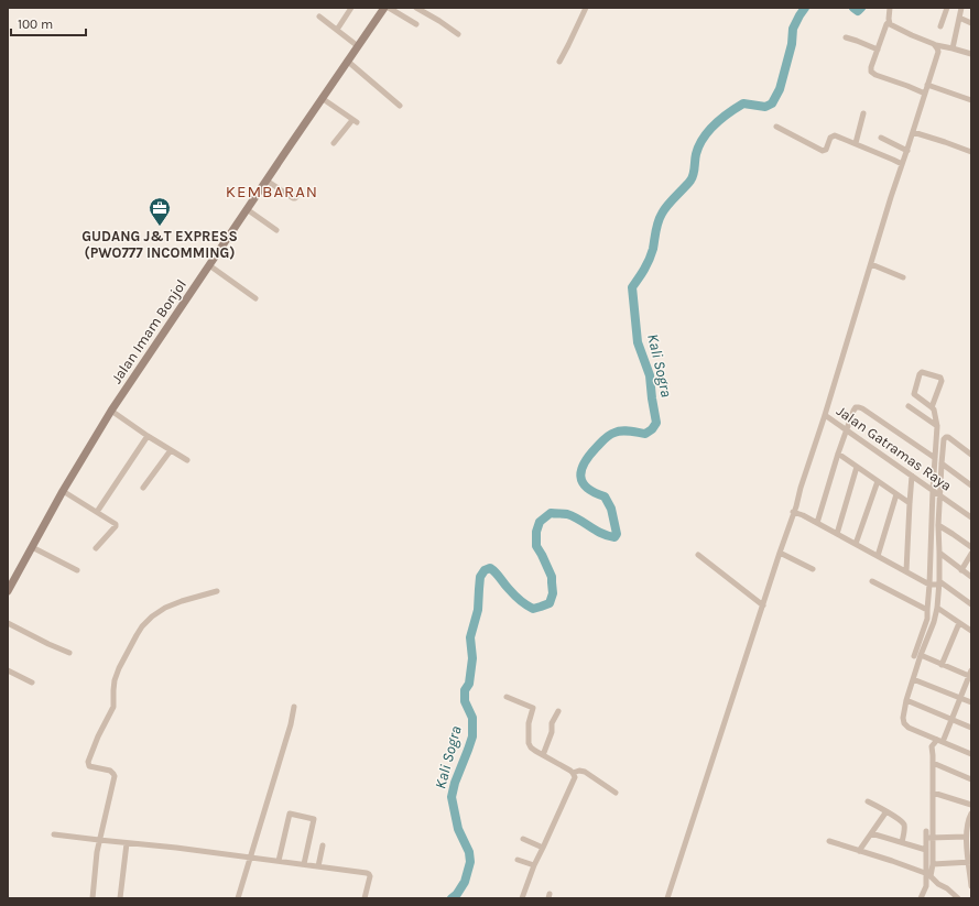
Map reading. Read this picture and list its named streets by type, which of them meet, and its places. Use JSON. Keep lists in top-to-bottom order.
{
  "streets": {
    "main road": ["Jalan Imam Bonjol"],
    "street": ["Jalan Gatramas Raya"]
  },
  "districts": ["KEMBARAN"],
  "water": ["Kali Sogra"],
  "places": {
    "office": ["GUDANG J&T EXPRESS (PWO777 INCOMMING)"]
  },
  "scale_bar": "100 m"
}
